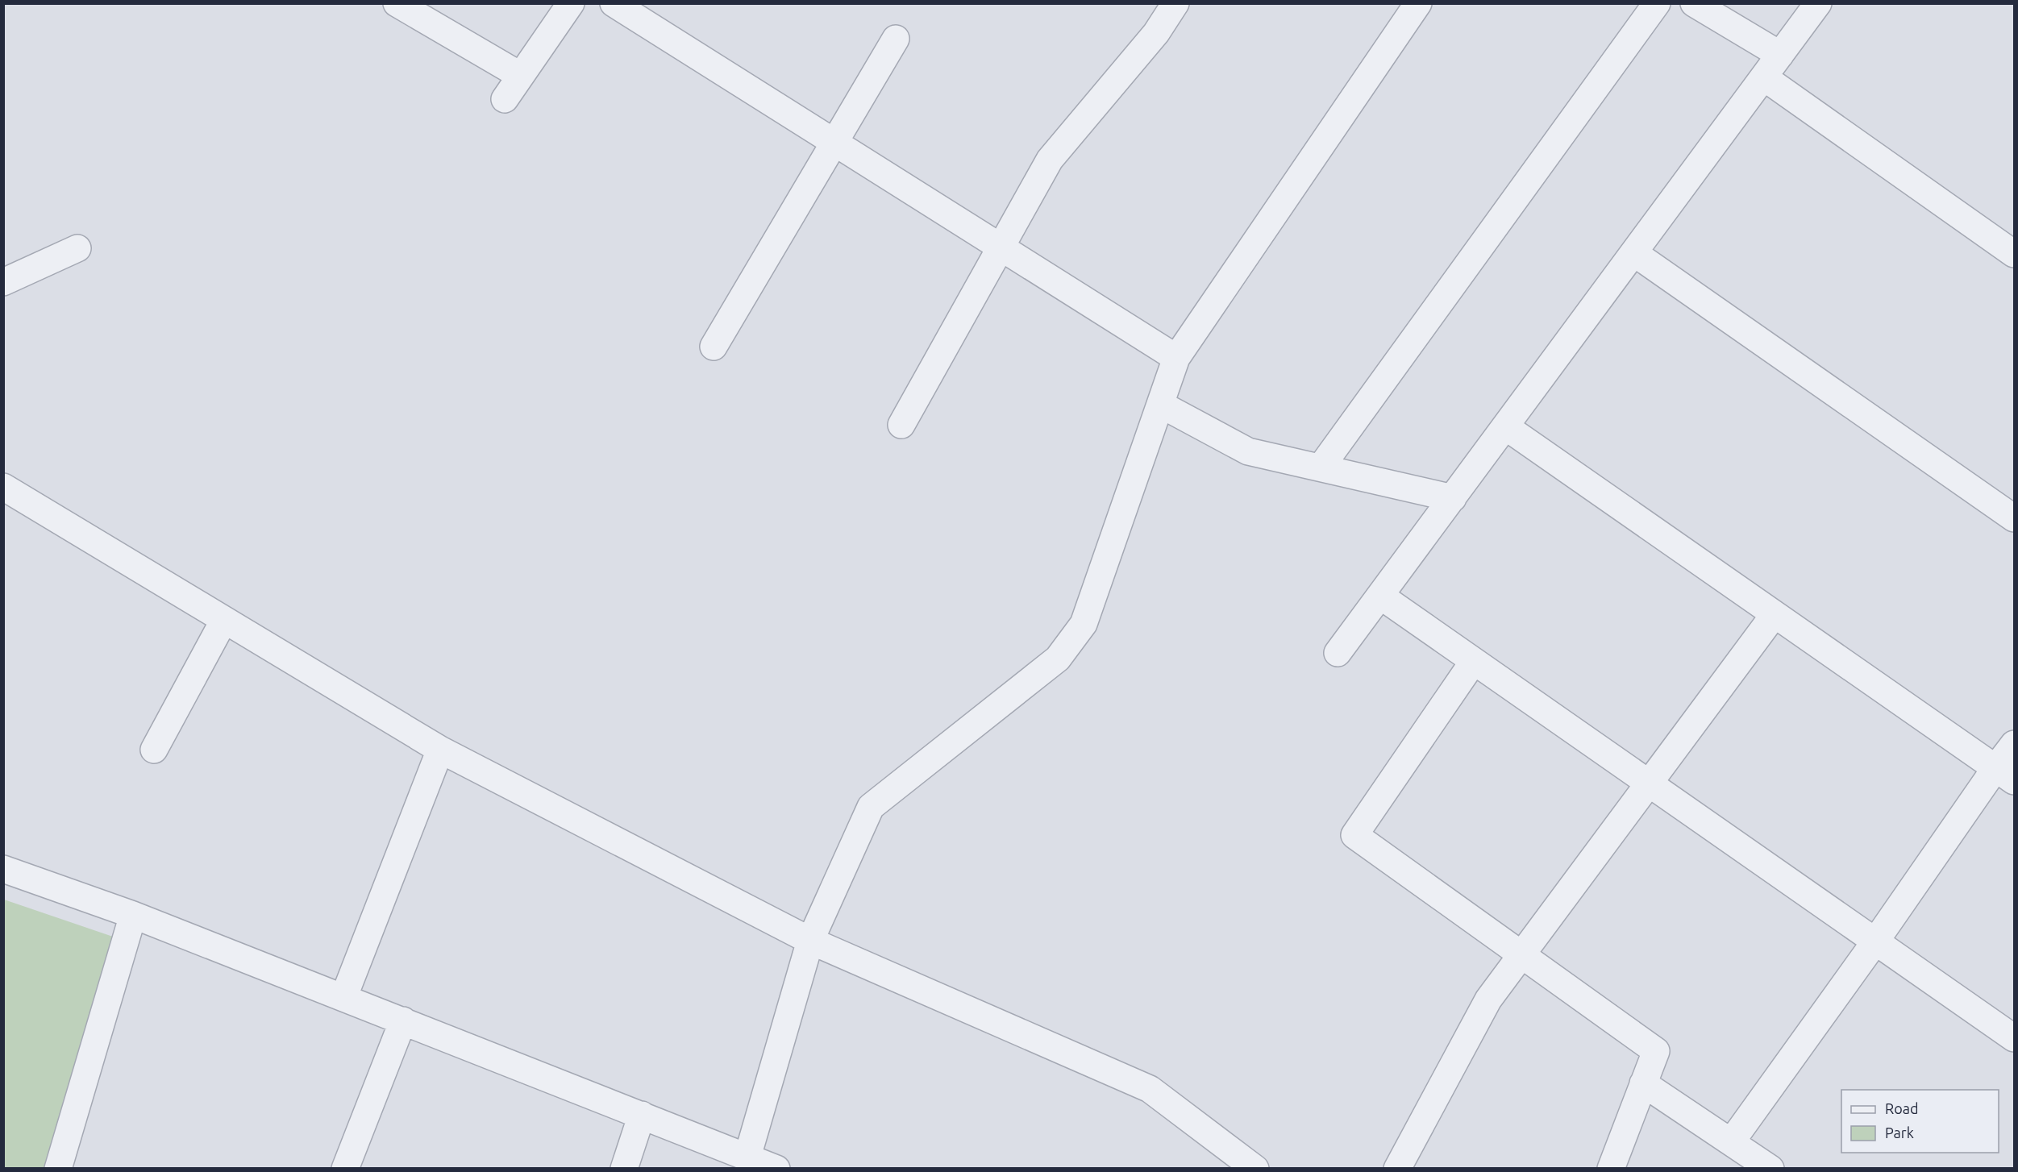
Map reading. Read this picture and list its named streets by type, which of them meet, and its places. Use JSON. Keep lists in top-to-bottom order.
{
  "legend": ["Road", "Park"]
}
